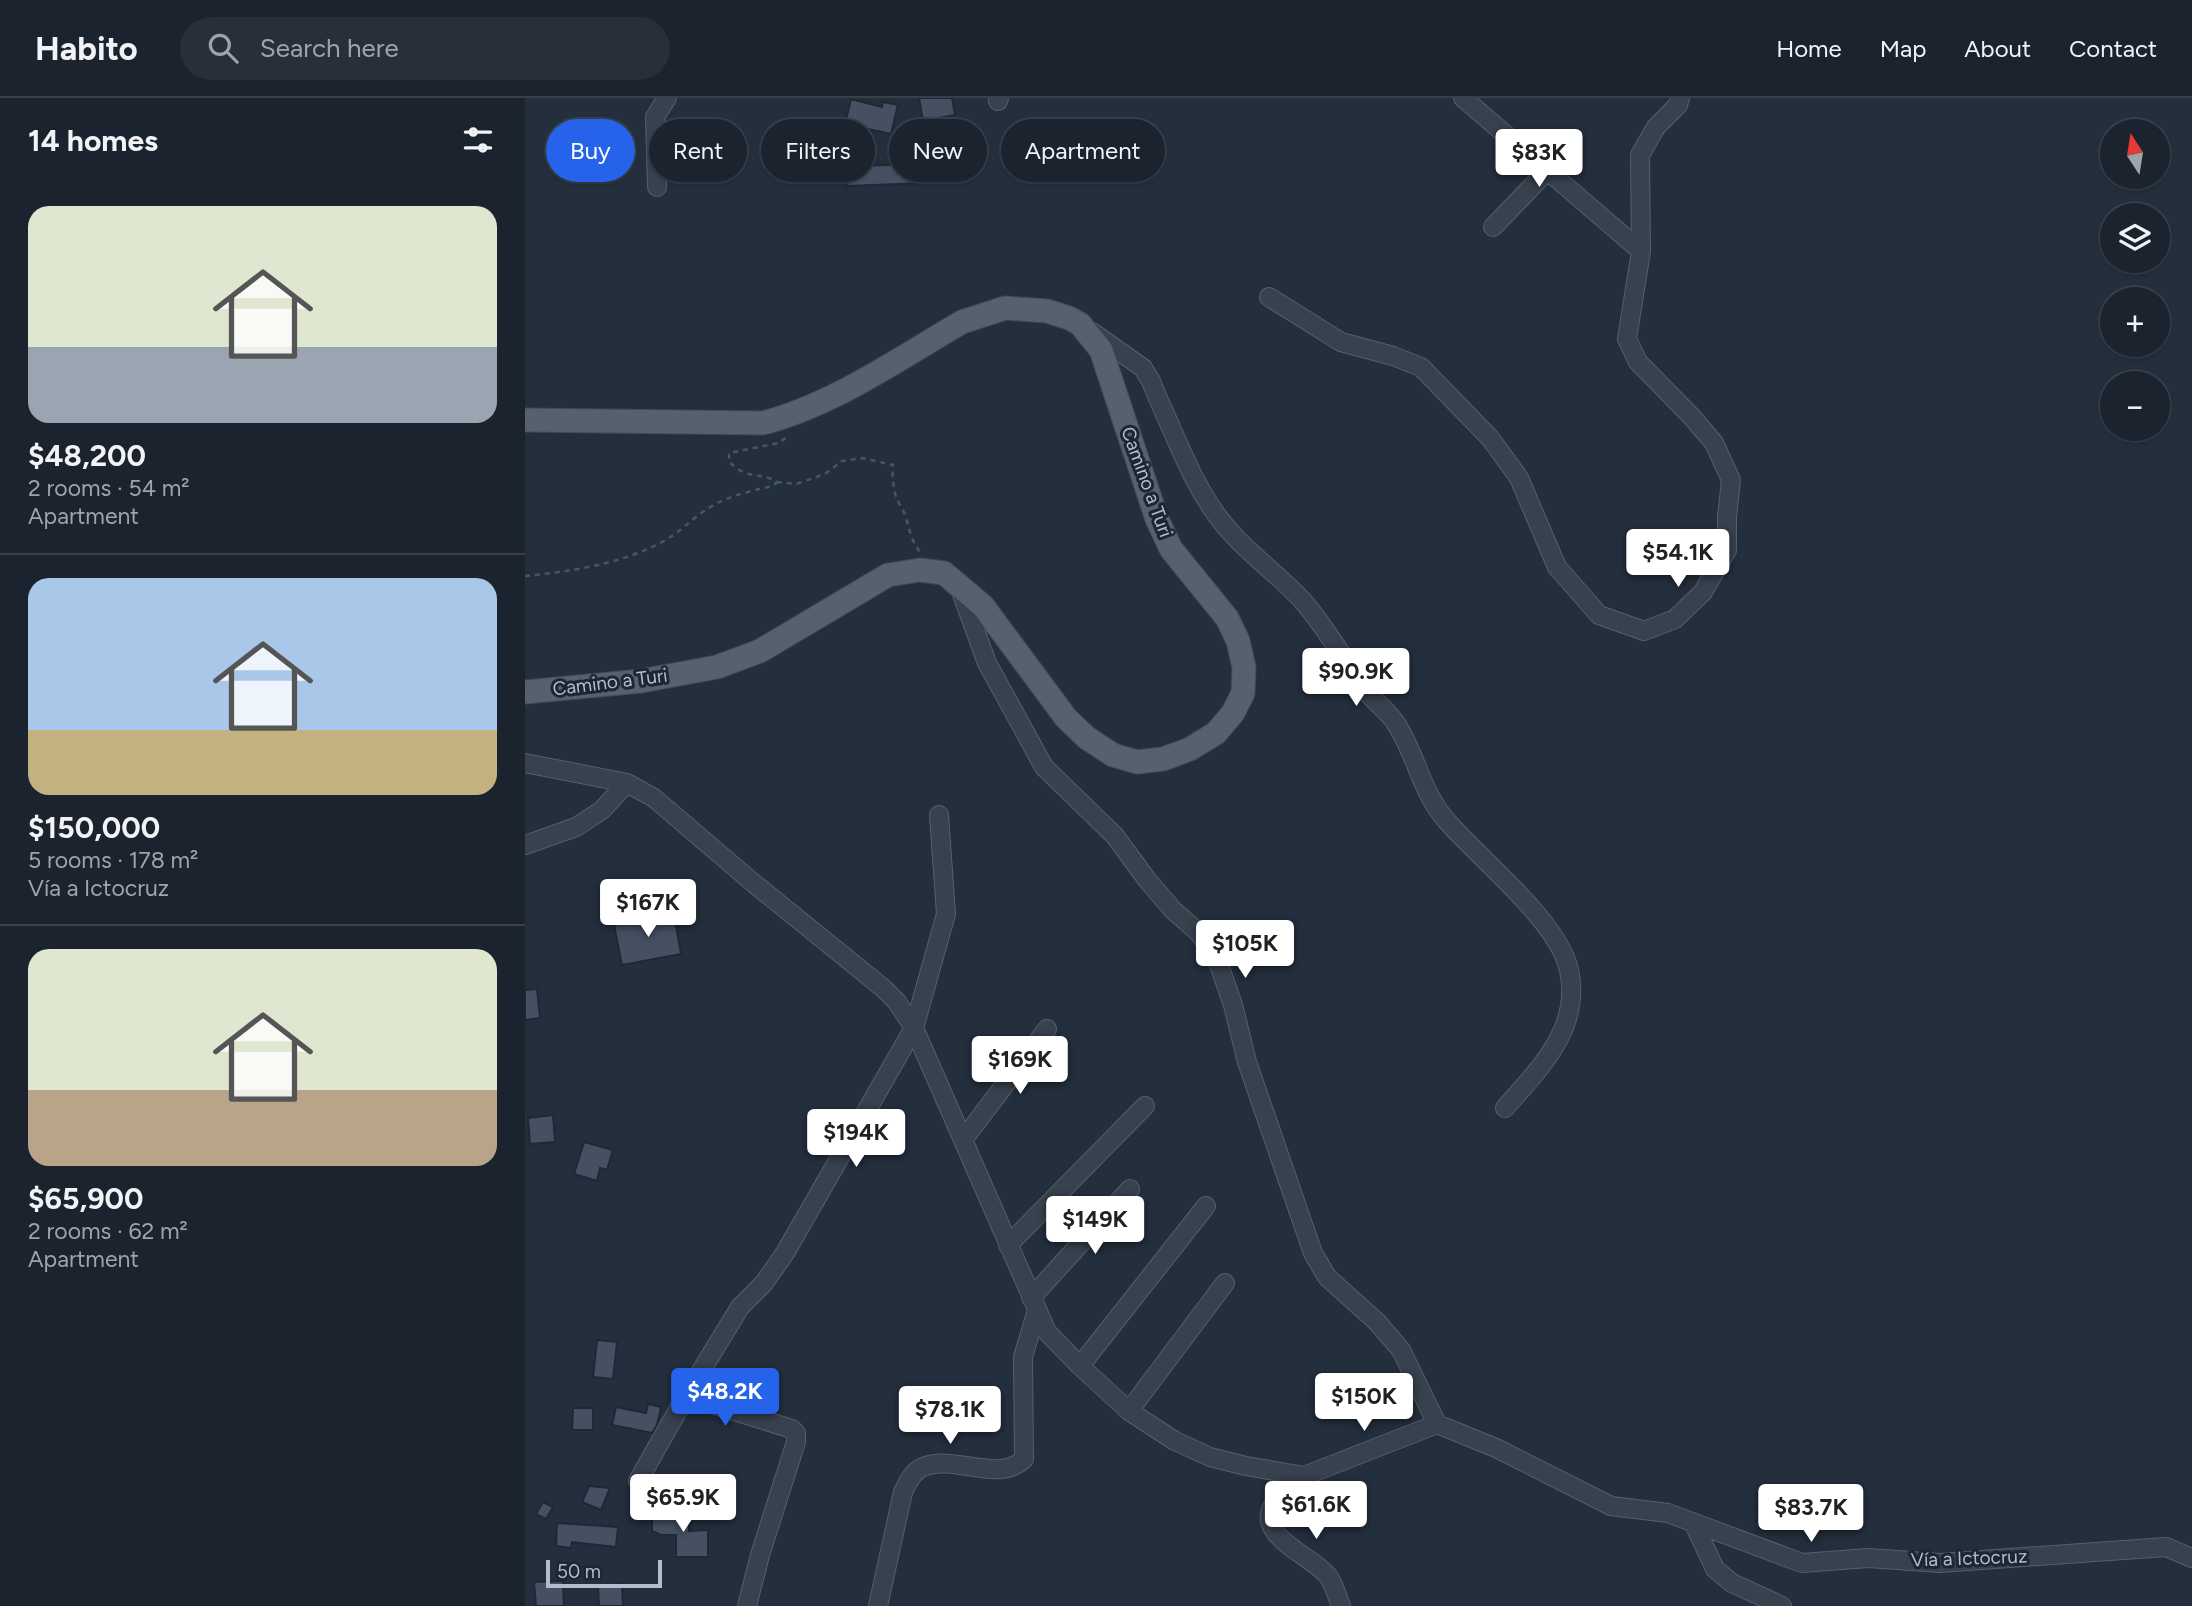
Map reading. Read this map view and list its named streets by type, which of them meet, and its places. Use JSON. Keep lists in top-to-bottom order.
{
  "streets": {
    "main road": ["Camino a Turi"],
    "street": ["Vía a Ictocruz"]
  },
  "scale_bar": "50 m",
  "north": "top",
  "page": {
    "header": "Habito",
    "search": "Search here",
    "nav": [
      "Home",
      "Map",
      "About",
      "Contact"
    ],
    "heading": "14 homes",
    "map_buttons": ["+", "−"],
    "chip": [
      "Buy",
      "Rent",
      "Filters",
      "New",
      "Apartment"
    ],
    "price": [
      "$83K",
      "$54.1K",
      "$90.9K",
      "$167K",
      "$105K",
      "$169K",
      "$194K",
      "$149K",
      "$48.2K",
      "$150K",
      "$78.1K",
      "$65.9K",
      "$61.6K",
      "$83.7K"
    ],
    "list": [
      {
        "name": "$48,200",
        "note": "2 rooms · 54 m² · Apartment"
      },
      {
        "name": "$150,000",
        "note": "5 rooms · 178 m² · Vía a Ictocruz"
      },
      {
        "name": "$65,900",
        "note": "2 rooms · 62 m² · Apartment"
      }
    ],
    "scale": "50 m"
  }
}
